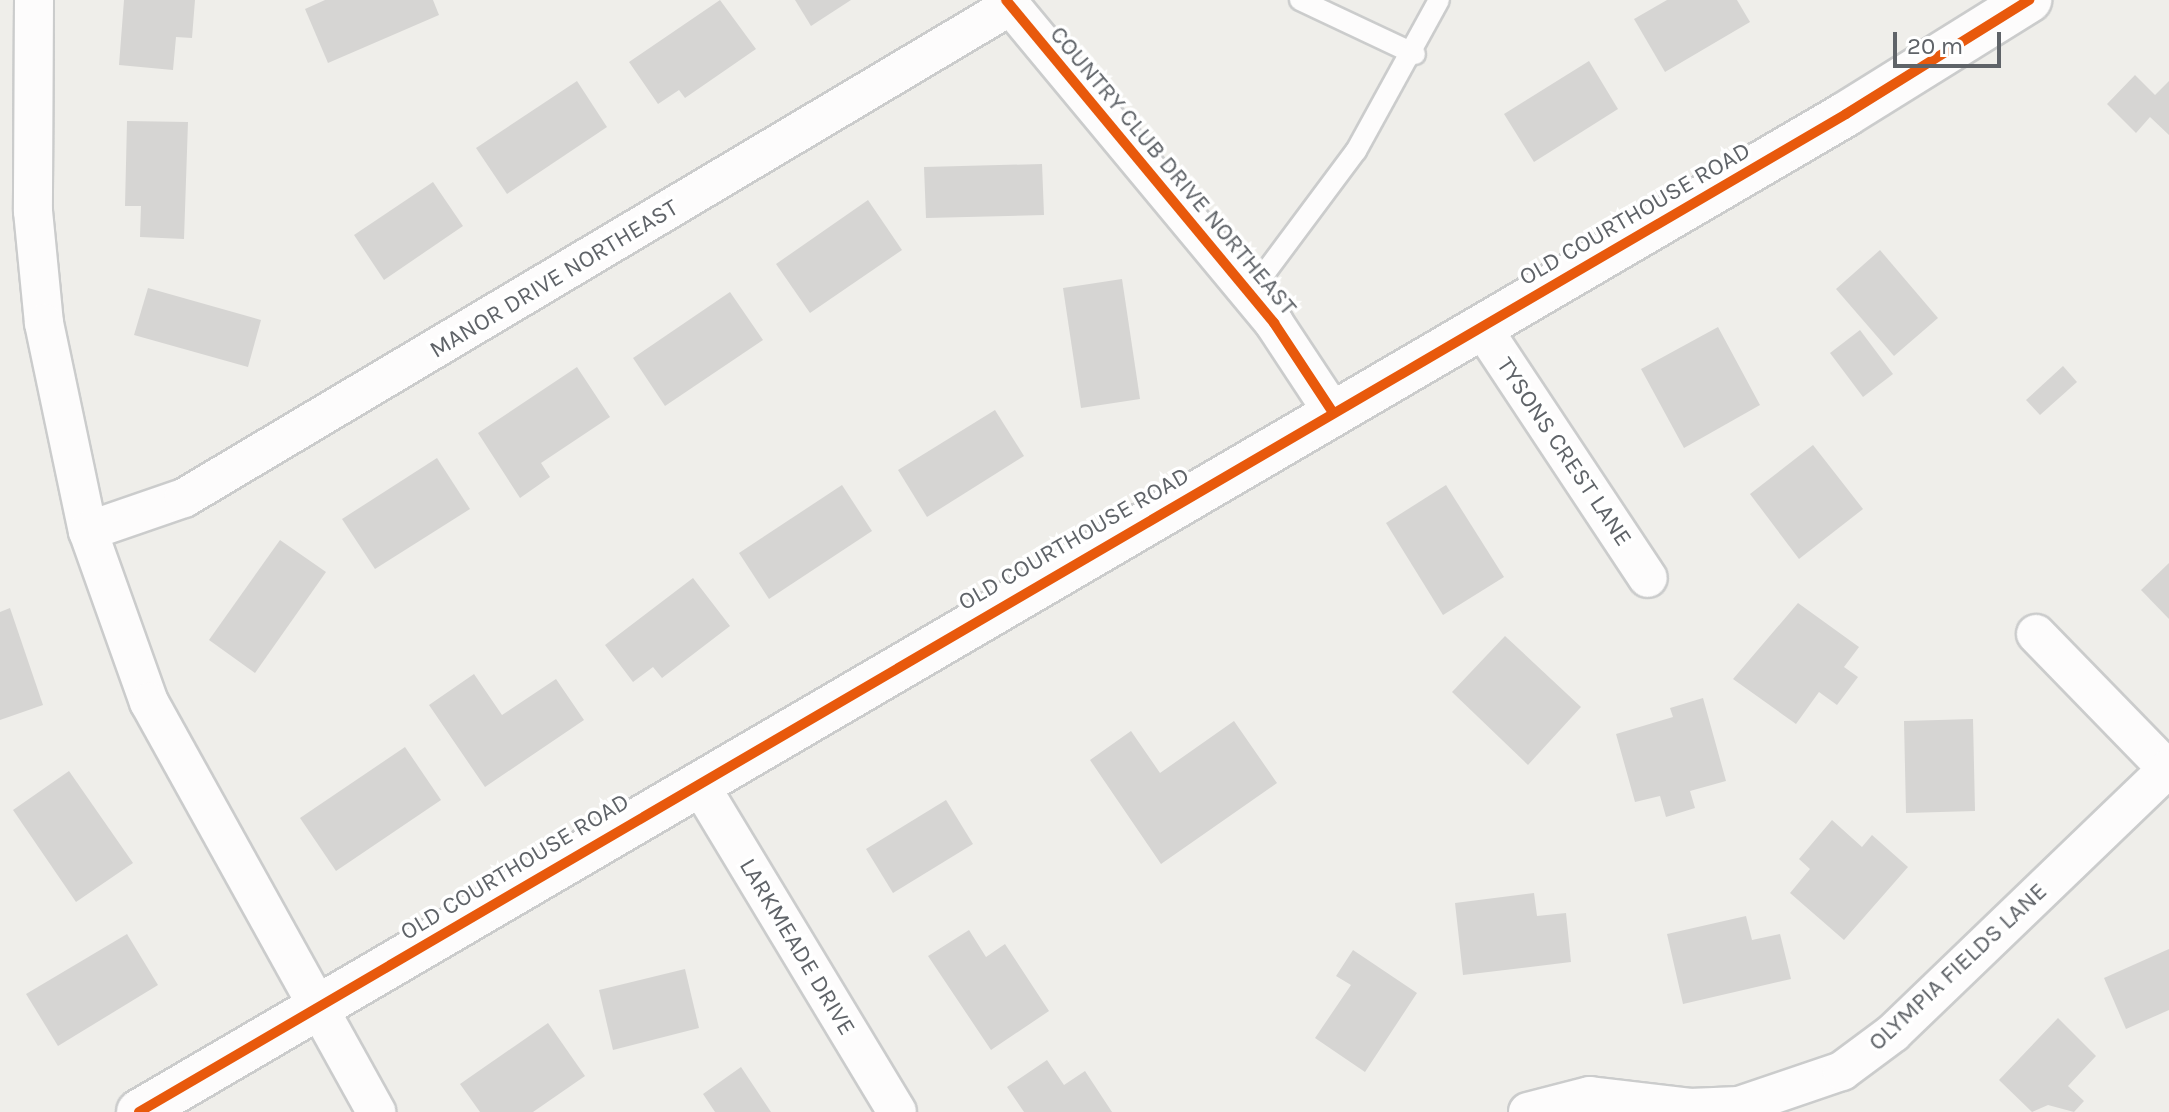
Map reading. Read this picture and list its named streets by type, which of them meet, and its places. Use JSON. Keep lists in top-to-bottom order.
{
  "streets": {
    "street": [
      "COUNTRY CLUB DRIVE NORTHEAST",
      "OLD COURTHOUSE ROAD",
      "MANOR DRIVE NORTHEAST",
      "TYSONS CREST LANE",
      "LARKMEADE DRIVE",
      "OLYMPIA FIELDS LANE"
    ]
  },
  "crossings": [
    ["COUNTRY CLUB DRIVE NORTHEAST", "OLD COURTHOUSE ROAD"],
    ["COUNTRY CLUB DRIVE NORTHEAST", "MANOR DRIVE NORTHEAST"],
    ["OLD COURTHOUSE ROAD", "TYSONS CREST LANE"],
    ["OLD COURTHOUSE ROAD", "LARKMEADE DRIVE"]
  ],
  "scale_bar": "20 m"
}
